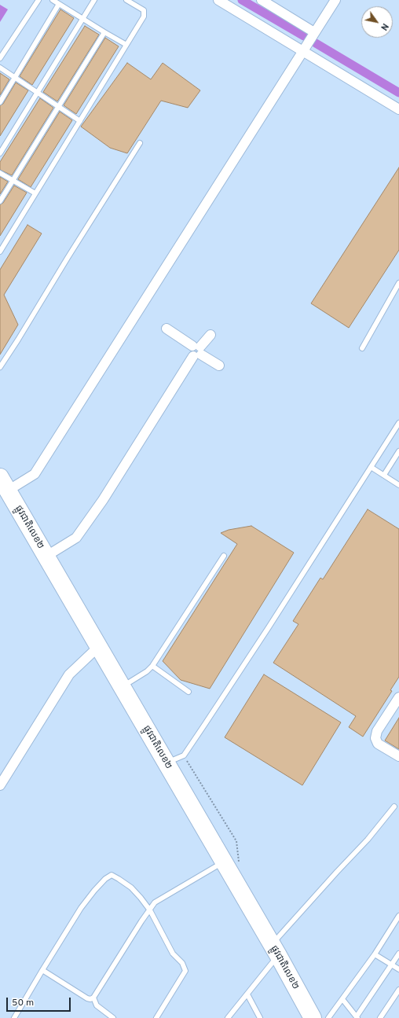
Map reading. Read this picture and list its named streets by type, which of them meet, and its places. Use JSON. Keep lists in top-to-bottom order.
{
  "streets": {
    "highway": ["ផ្លូវជាតិលេខ២"]
  },
  "scale_bar": "50 m",
  "north": "bottom right"
}
